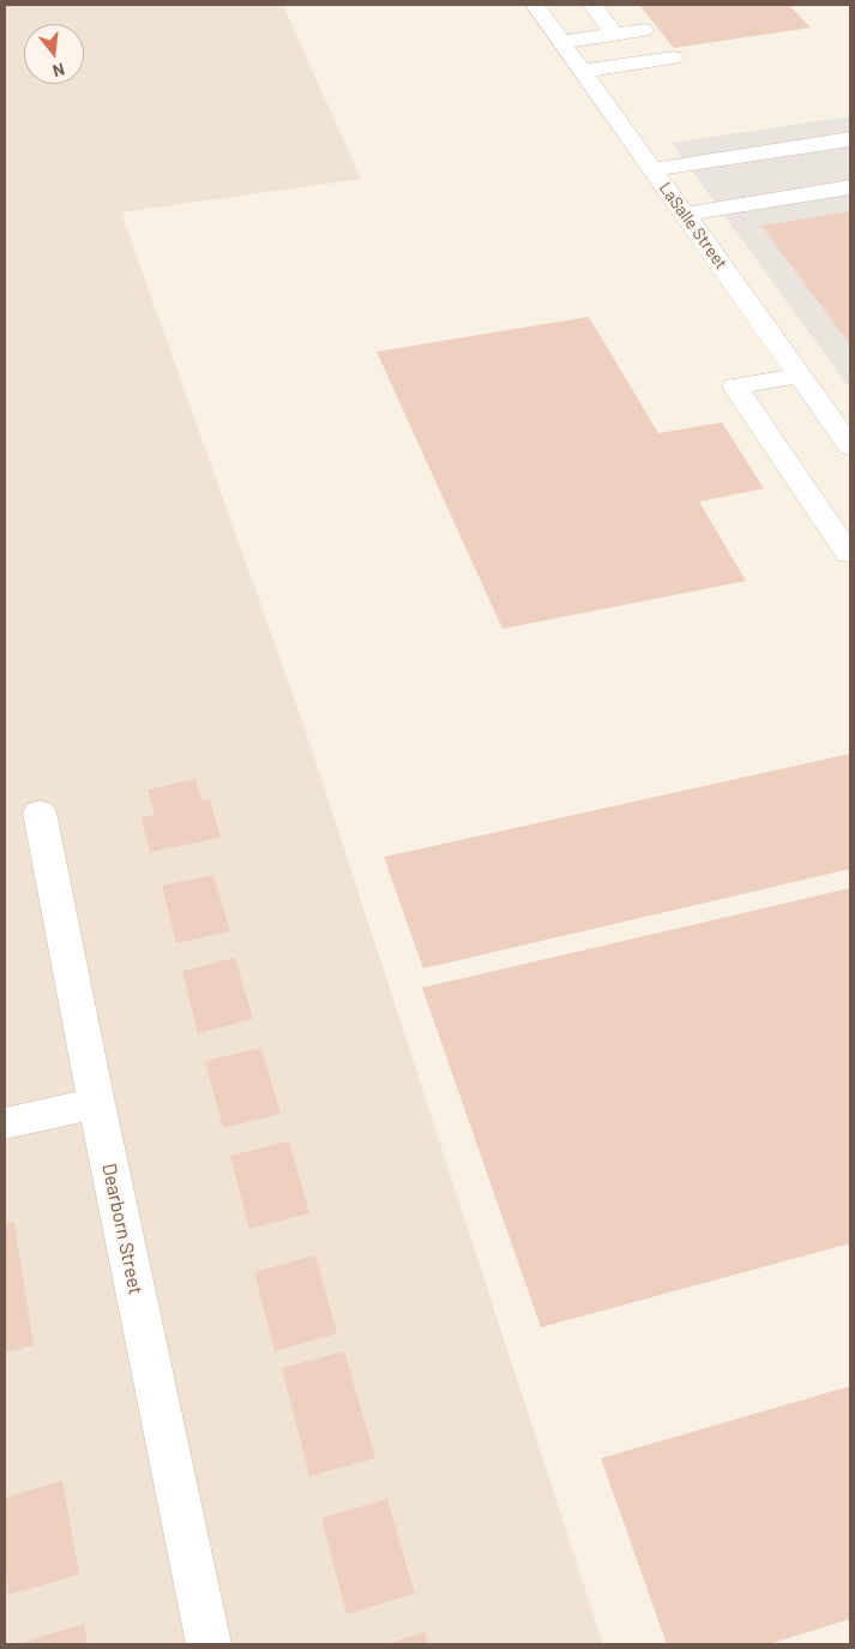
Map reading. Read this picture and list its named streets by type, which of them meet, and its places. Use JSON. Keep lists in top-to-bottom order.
{
  "streets": {
    "street": ["LaSalle Street", "Dearborn Street"]
  },
  "north": "bottom"
}
